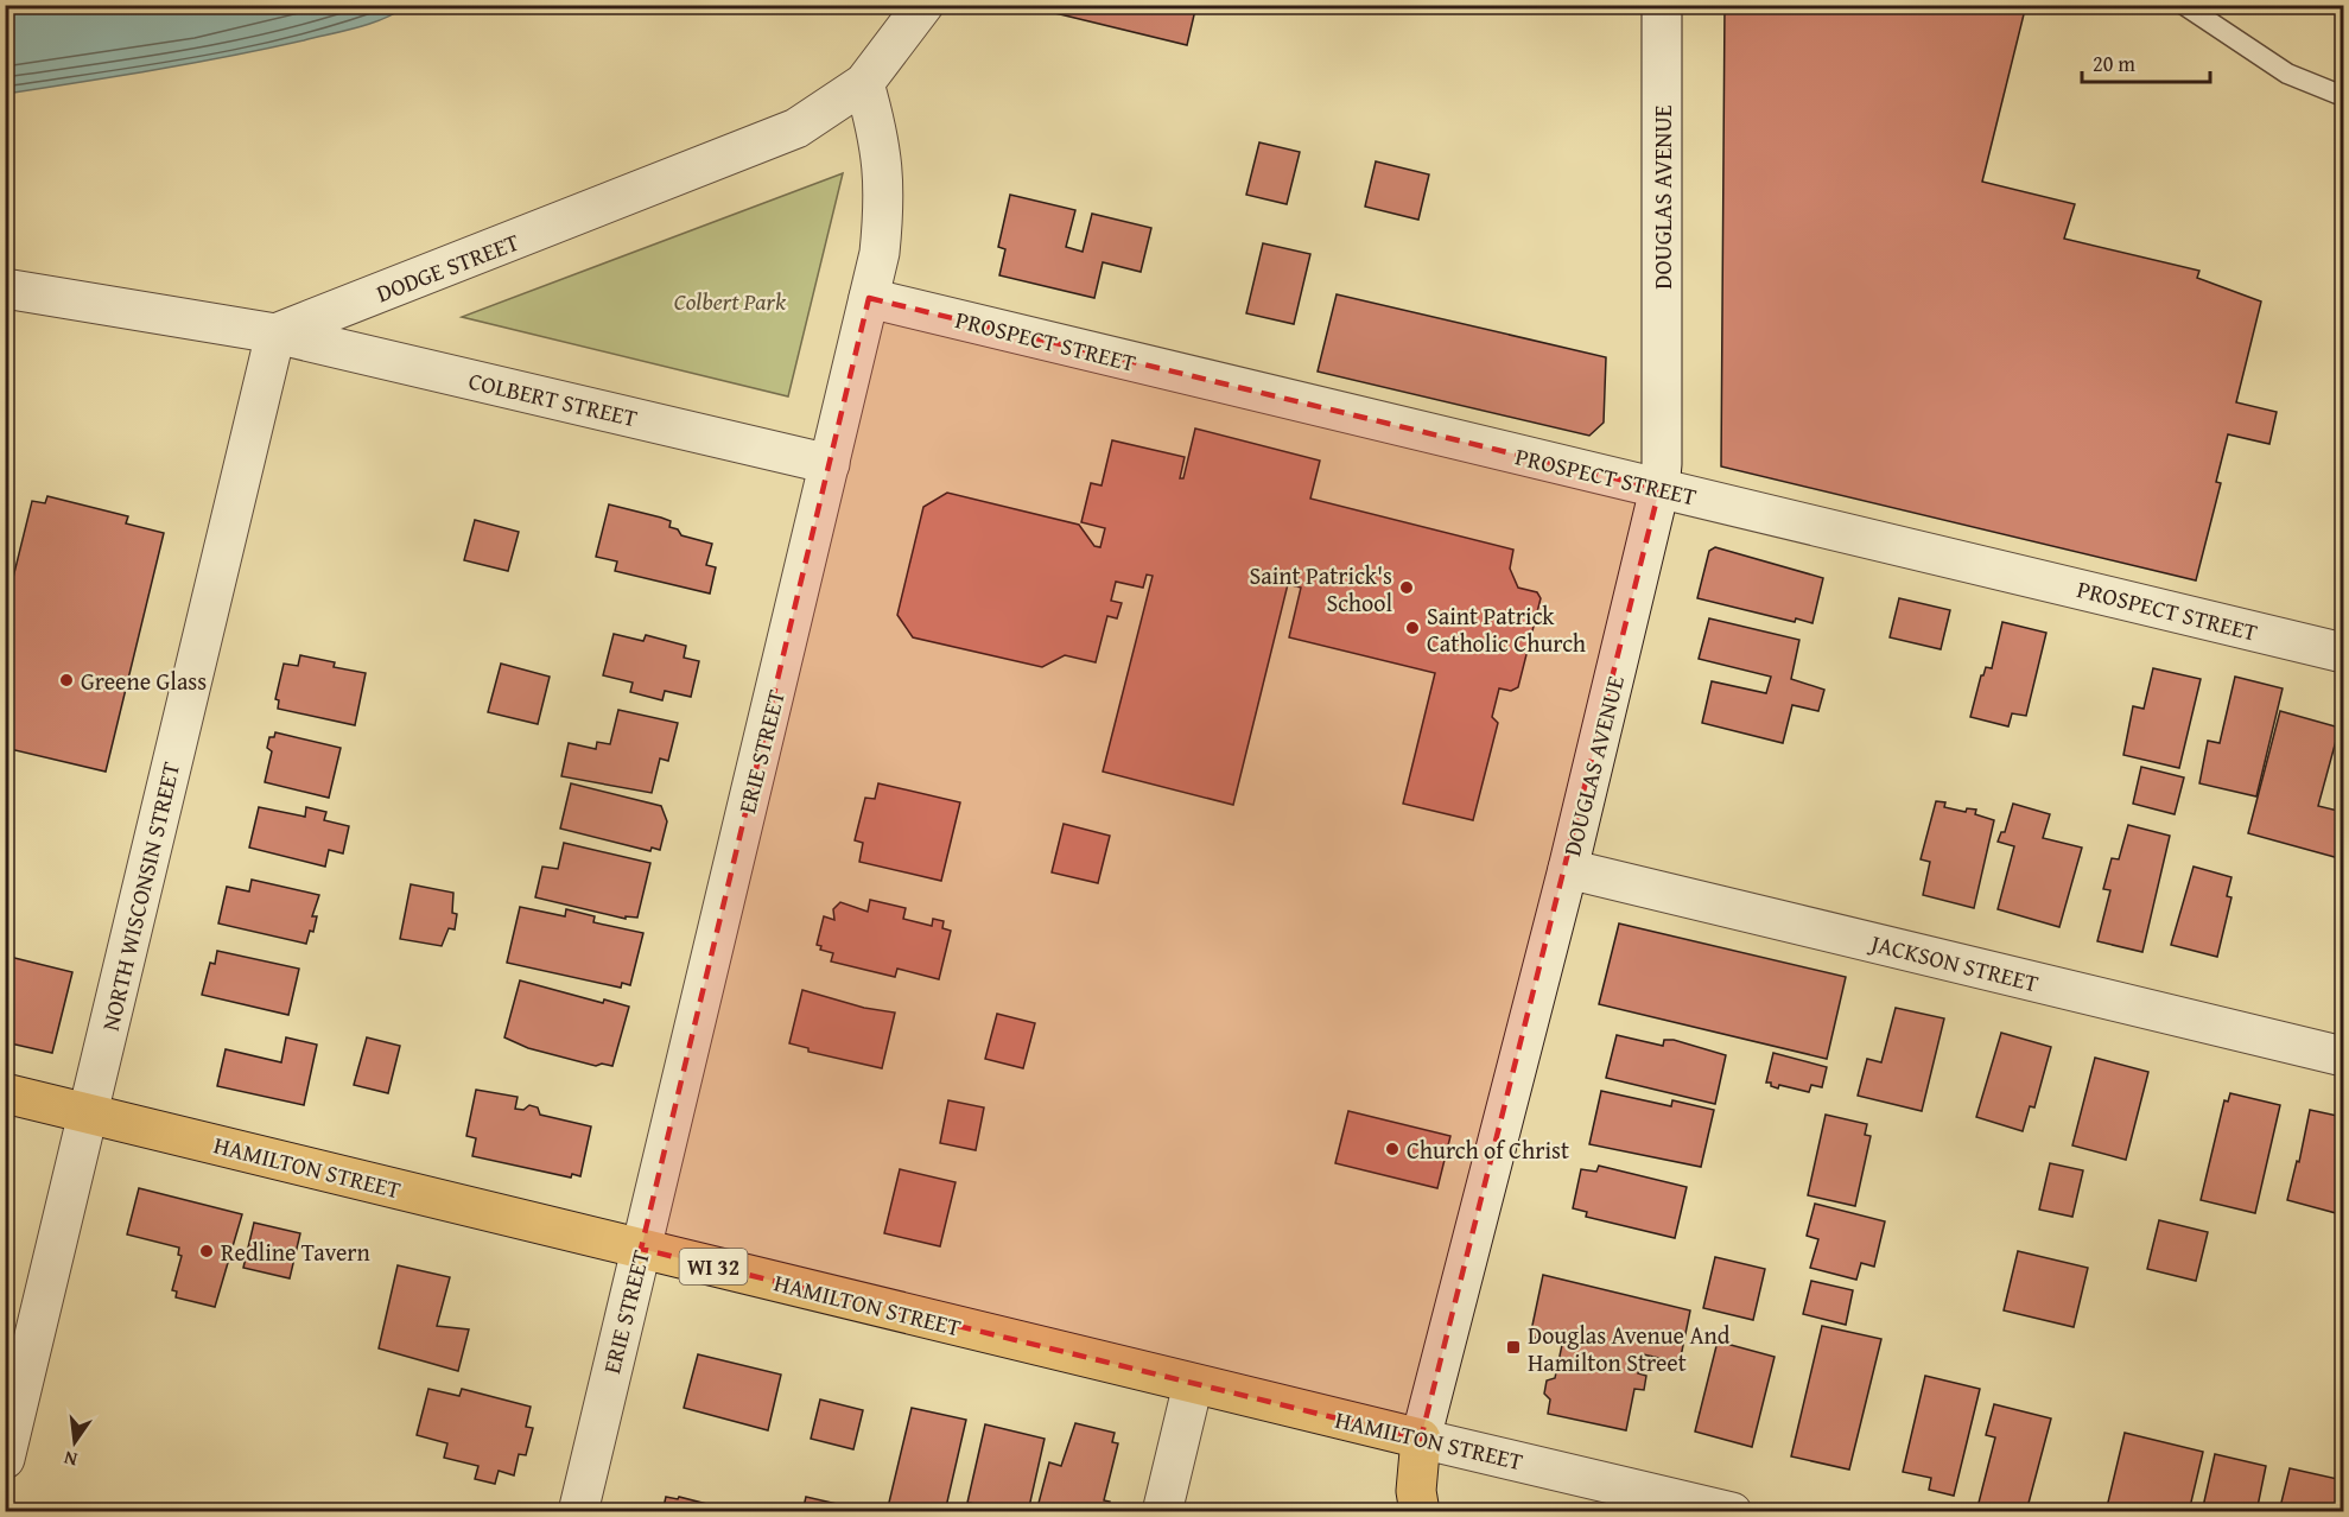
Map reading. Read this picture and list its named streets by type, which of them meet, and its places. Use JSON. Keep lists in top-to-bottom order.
{
  "streets": {
    "main road": ["DOUGLAS AVENUE", "HAMILTON STREET", "WI 32"],
    "street": [
      "DODGE STREET",
      "PROSPECT STREET",
      "COLBERT STREET",
      "ERIE STREET",
      "NORTH WISCONSIN STREET",
      "JACKSON STREET"
    ]
  },
  "crossings": [
    ["DOUGLAS AVENUE", "PROSPECT STREET"],
    ["DOUGLAS AVENUE", "JACKSON STREET"],
    ["DOUGLAS AVENUE", "HAMILTON STREET"],
    ["DODGE STREET", "COLBERT STREET"],
    ["DODGE STREET", "ERIE STREET"],
    ["DODGE STREET", "NORTH WISCONSIN STREET"],
    ["PROSPECT STREET", "ERIE STREET"],
    ["COLBERT STREET", "ERIE STREET"],
    ["COLBERT STREET", "NORTH WISCONSIN STREET"],
    ["ERIE STREET", "HAMILTON STREET"],
    ["NORTH WISCONSIN STREET", "HAMILTON STREET"]
  ],
  "parks": ["Colbert Park"],
  "places": {
    "other": [
      "Saint Patrick's School",
      "Saint Patrick Catholic Church",
      "Greene Glass",
      "Church of Christ",
      "Redline Tavern"
    ],
    "transit": ["Douglas Avenue And Hamilton Street"]
  },
  "scale_bar": "20 m",
  "north": "bottom"
}
